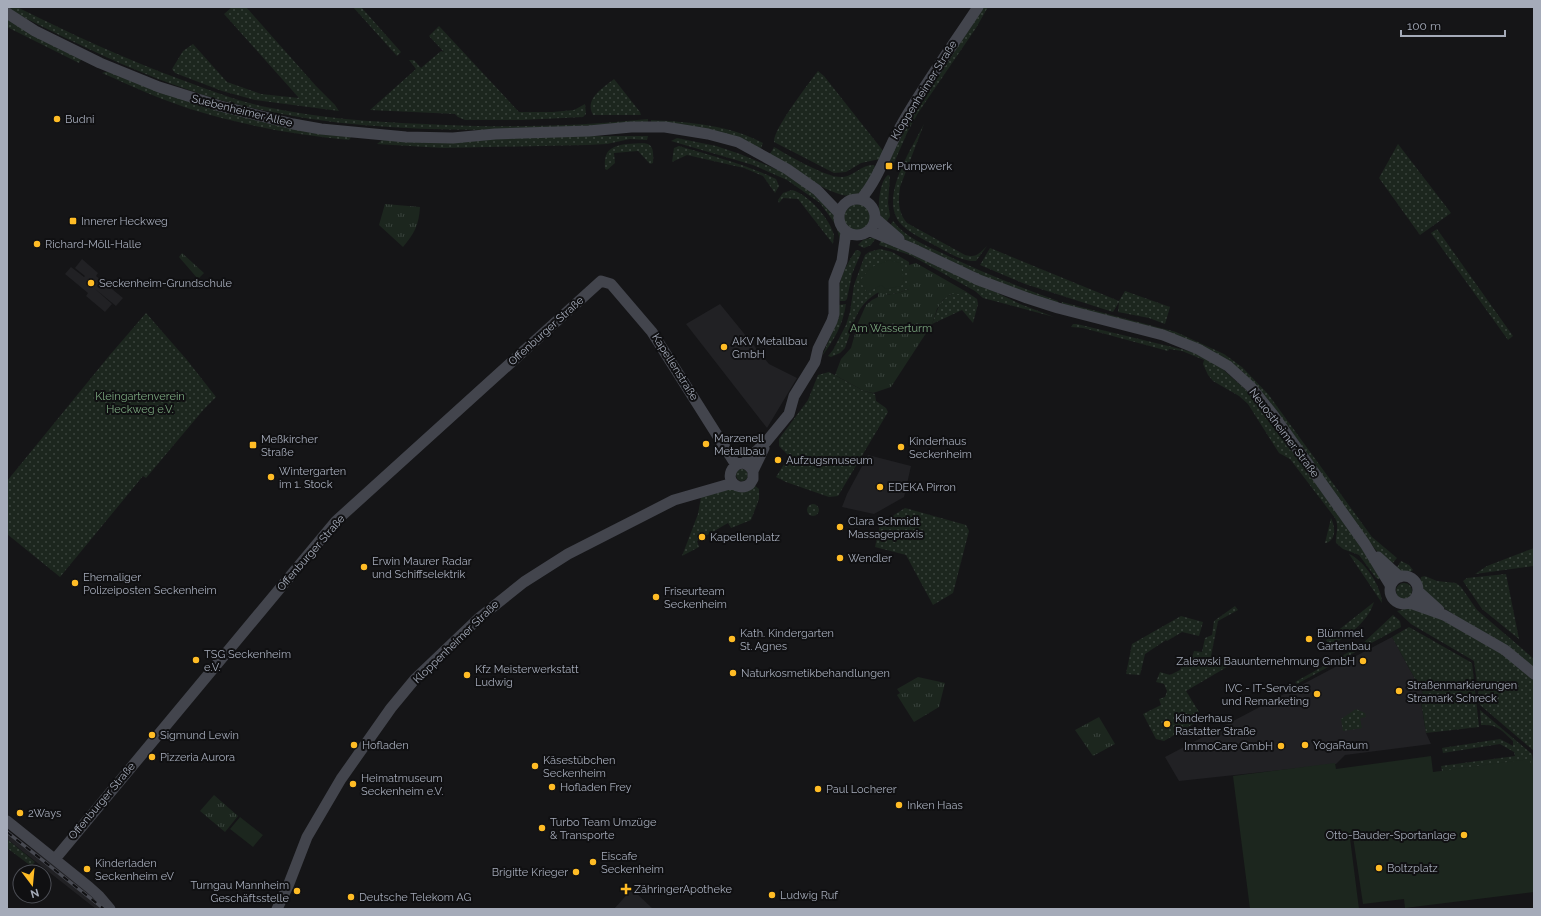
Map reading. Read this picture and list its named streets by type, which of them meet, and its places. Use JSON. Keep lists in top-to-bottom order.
{
  "streets": {
    "main road": [
      "Kloppenheimer Straße",
      "Suebenheimer Allee",
      "Offenburger Straße",
      "Kapellenstraße",
      "Neuostheimer Straße"
    ]
  },
  "crossings": [
    ["Kloppenheimer Straße", "Suebenheimer Allee"],
    ["Kloppenheimer Straße", "Kapellenstraße"],
    ["Kloppenheimer Straße", "Neuostheimer Straße"],
    ["Suebenheimer Allee", "Neuostheimer Straße"],
    ["Offenburger Straße", "Kapellenstraße"]
  ],
  "parks": ["Am Wasserturm", "Kleingartenverein Heckweg e.V."],
  "places": {
    "other": [
      "Budni",
      "Richard-Möll-Halle",
      "Seckenheim-Grundschule",
      "AKV Metallbau GmbH",
      "Marzenell Metallbau",
      "Kinderhaus Seckenheim",
      "Aufzugsmuseum",
      "Wintergarten im 1. Stock",
      "EDEKA Pirron",
      "Clara Schmidt Massagepraxis",
      "Kapellenplatz",
      "Wendler",
      "Erwin Maurer Radar und Schiffselektrik",
      "Ehemaliger Polizeiposten Seckenheim",
      "Friseurteam Seckenheim",
      "Kath. Kindergarten St. Agnes",
      "Blümmel Gartenbau",
      "TSG Seckenheim e.V.",
      "Zalewski Bauunternehmung GmbH",
      "Naturkosmetikbehandlungen",
      "Kfz Meisterwerkstatt Ludwig",
      "Straßenmarkierungen Stramark Schreck",
      "IVC - IT-Services und Remarketing",
      "Kinderhaus Rastatter Straße",
      "Sigmund Lewin",
      "Hofladen",
      "YogaRaum",
      "ImmoCare GmbH",
      "Pizzeria Aurora",
      "Käsestübchen Seckenheim",
      "Heimatmuseum Seckenheim e.V.",
      "Hofladen Frey",
      "Paul Locherer",
      "Inken Haas",
      "2Ways",
      "Turbo Team Umzüge & Transporte",
      "Otto-Bauder-Sportanlage",
      "Eiscafe Seckenheim",
      "Boltzplatz",
      "Kinderladen Seckenheim eV",
      "Brigitte Krieger",
      "Turngau Mannheim Geschäftsstelle",
      "Ludwig Ruf",
      "Deutsche Telekom AG"
    ],
    "transit": ["Pumpwerk", "Innerer Heckweg", "Meßkircher Straße"],
    "health": ["ZähringerApotheke"]
  },
  "scale_bar": "100 m",
  "north": "bottom"
}
